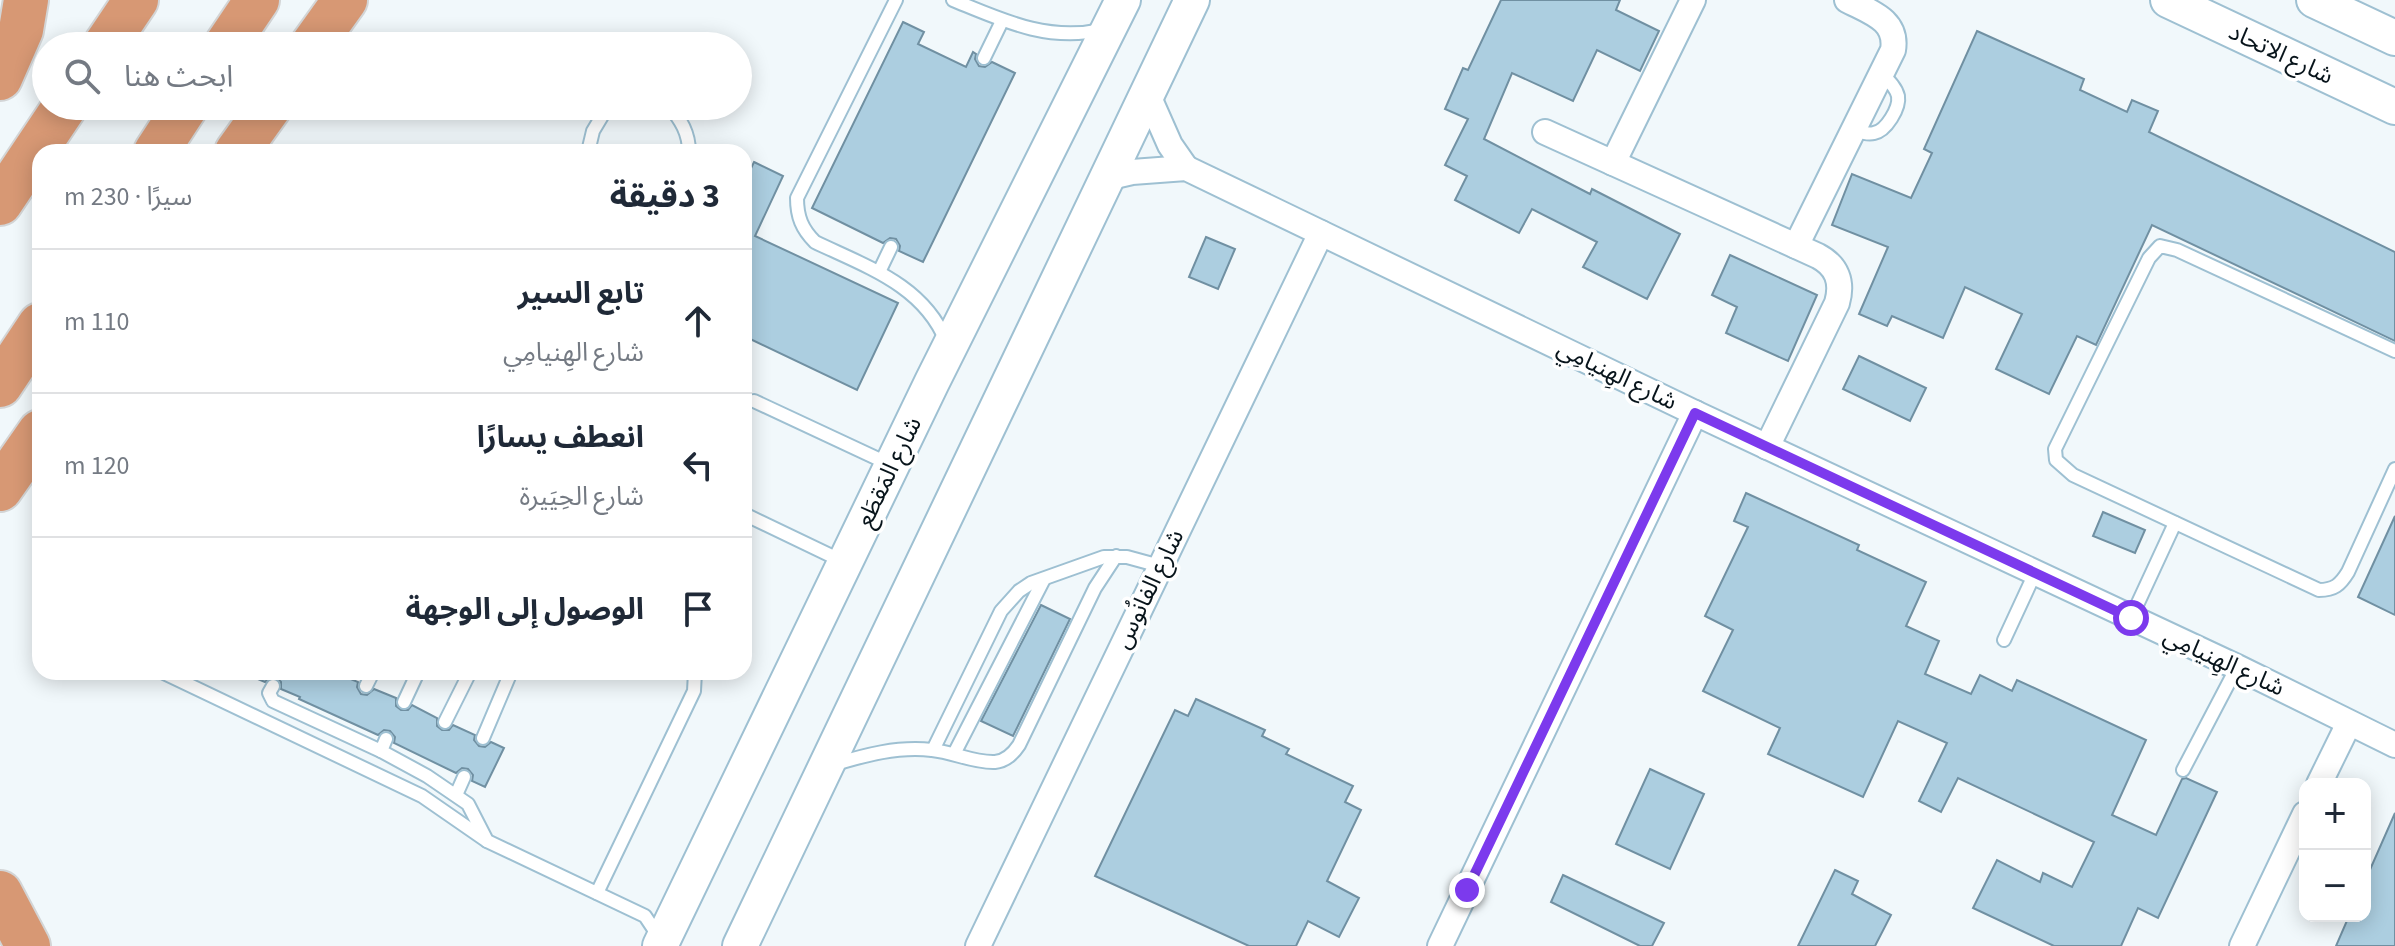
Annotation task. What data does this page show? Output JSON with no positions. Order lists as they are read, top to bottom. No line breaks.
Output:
{"streets":{"street":["شارع الاتحاد","شارع الهِنيامِي","شارع المَقطَع","شارع الفانُوس"]},"crossings":[["شارع الهِنيامِي","شارع الفانُوس"]],"page":{"search":"ابحث هنا","heading":["3 دقيقة","سيرًا · 230 m"],"list":[["تابع السير","شارع الهِنيامِي","110 m"],["انعطف يسارًا","شارع الحِيَيرة","120 m"],"الوصول إلى الوجهة"],"map_buttons":["+","−"]}}
